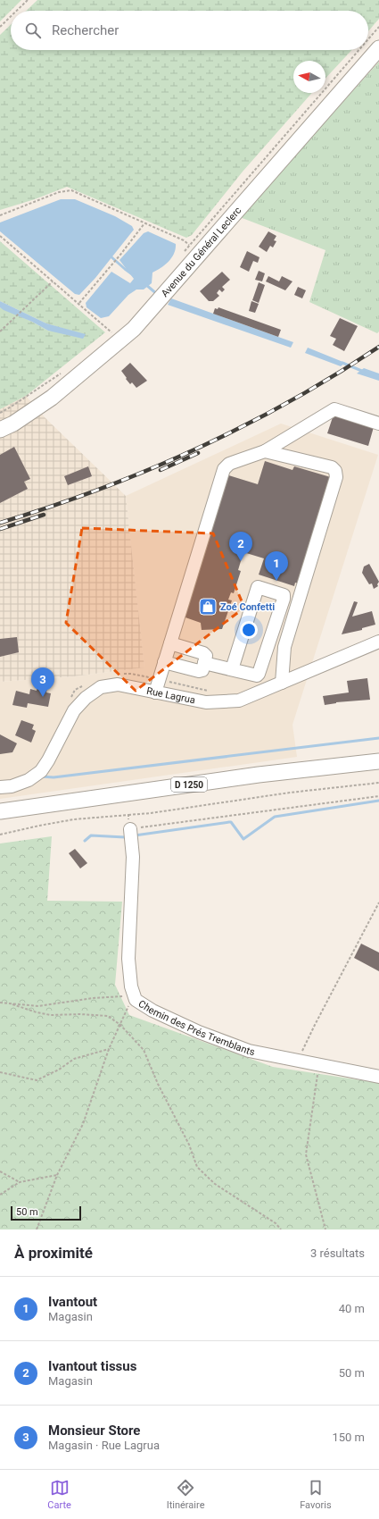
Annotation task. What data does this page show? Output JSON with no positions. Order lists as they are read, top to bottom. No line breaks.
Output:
{"streets":{"main road":["Avenue du Général Leclerc","D 1250"],"street":["Rue Lagrua","Chemin des Prés Tremblants"]},"places":{"shop":["Zoé Confetti"]},"scale_bar":"50 m","north":"left","page":{"search":"Rechercher","pins":["2","1","3"],"scale":"50 m","heading":["À proximité","3 résultats"],"list":[{"mark":"1","name":"Ivantout","note":"Magasin","value":"40 m"},{"mark":"2","name":"Ivantout tissus","note":"Magasin","value":"50 m"},{"mark":"3","name":"Monsieur Store","note":"Magasin · Rue Lagrua","value":"150 m"}],"nav":["Carte","Itinéraire","Favoris"]}}
